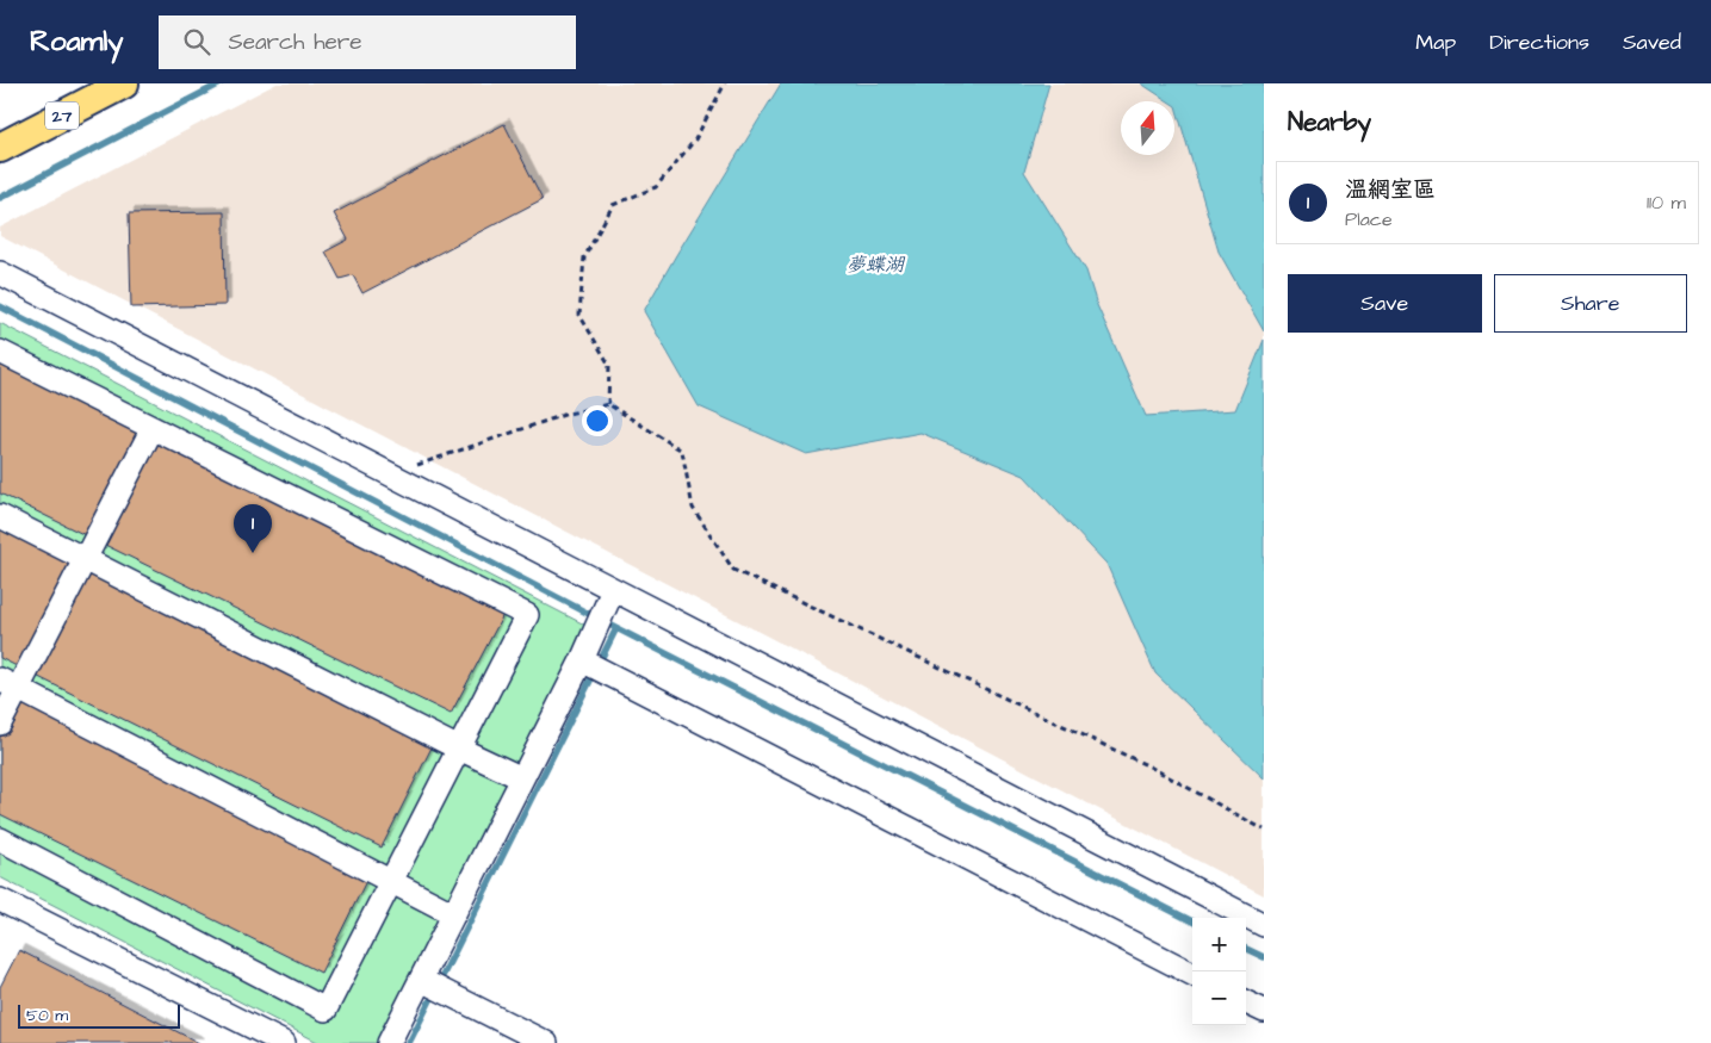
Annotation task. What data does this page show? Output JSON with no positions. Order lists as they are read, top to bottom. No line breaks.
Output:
{"streets":{"main road":["27"]},"water":["夢蝶湖"],"scale_bar":"50 m","north":"top","page":{"header":"Roamly","search":"Search here","nav":["Map","Directions","Saved"],"heading":"Nearby","list":[{"mark":"1","name":"溫網室區","note":"Place","value":"110 m"}],"buttons":["Save","Share"],"pins":"1","map_buttons":["+","−"],"scale":"50 m"}}
